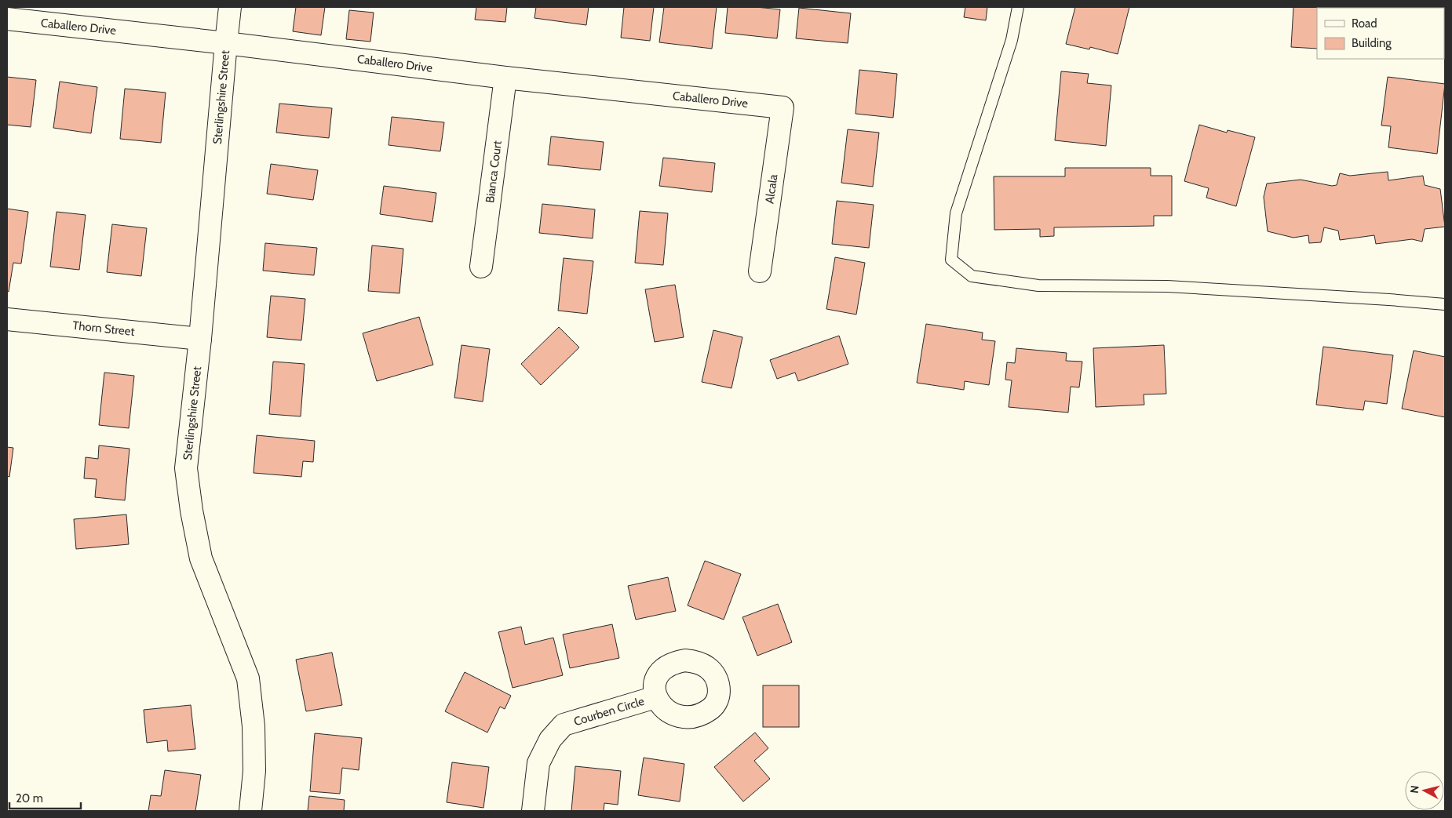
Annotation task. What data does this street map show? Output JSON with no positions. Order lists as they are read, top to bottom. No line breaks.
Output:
{"streets":{"street":["Caballero Drive","Sterlingshire Street","Bianca Court","Alcala","Thorn Street","Courben Circle"]},"crossings":[["Caballero Drive","Sterlingshire Street"],["Caballero Drive","Bianca Court"],["Caballero Drive","Alcala"],["Sterlingshire Street","Thorn Street"]],"legend":["Road","Building"],"scale_bar":"20 m","north":"left"}
